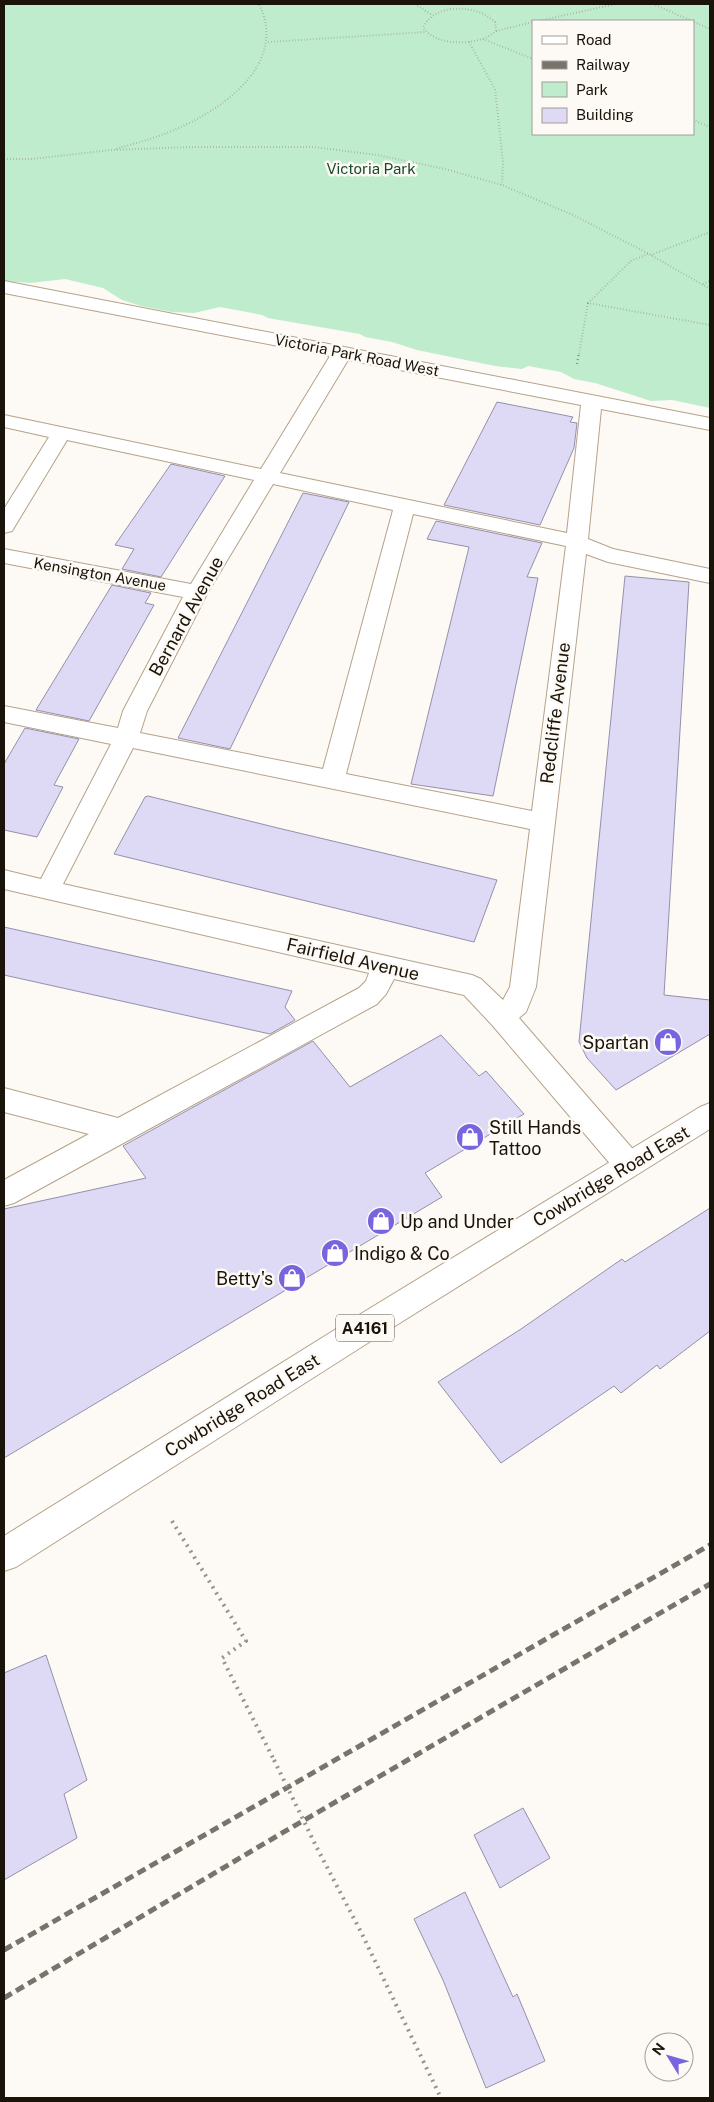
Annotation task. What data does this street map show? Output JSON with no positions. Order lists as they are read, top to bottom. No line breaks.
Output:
{"streets":{"street":["Victoria Park Road West","Kensington Avenue","Bernard Avenue","Redcliffe Avenue","Fairfield Avenue","Cowbridge Road East","A4161"]},"crossings":[["Victoria Park Road West","Bernard Avenue"],["Victoria Park Road West","Redcliffe Avenue"],["Kensington Avenue","Bernard Avenue"],["Bernard Avenue","Fairfield Avenue"],["Redcliffe Avenue","Fairfield Avenue"],["Fairfield Avenue","Cowbridge Road East"]],"parks":["Victoria Park"],"places":{"shop":["Spartan","Still Hands Tattoo","Up and Under","Indigo & Co","Betty's"]},"legend":["Road","Railway","Park","Building"],"north":"top left"}
